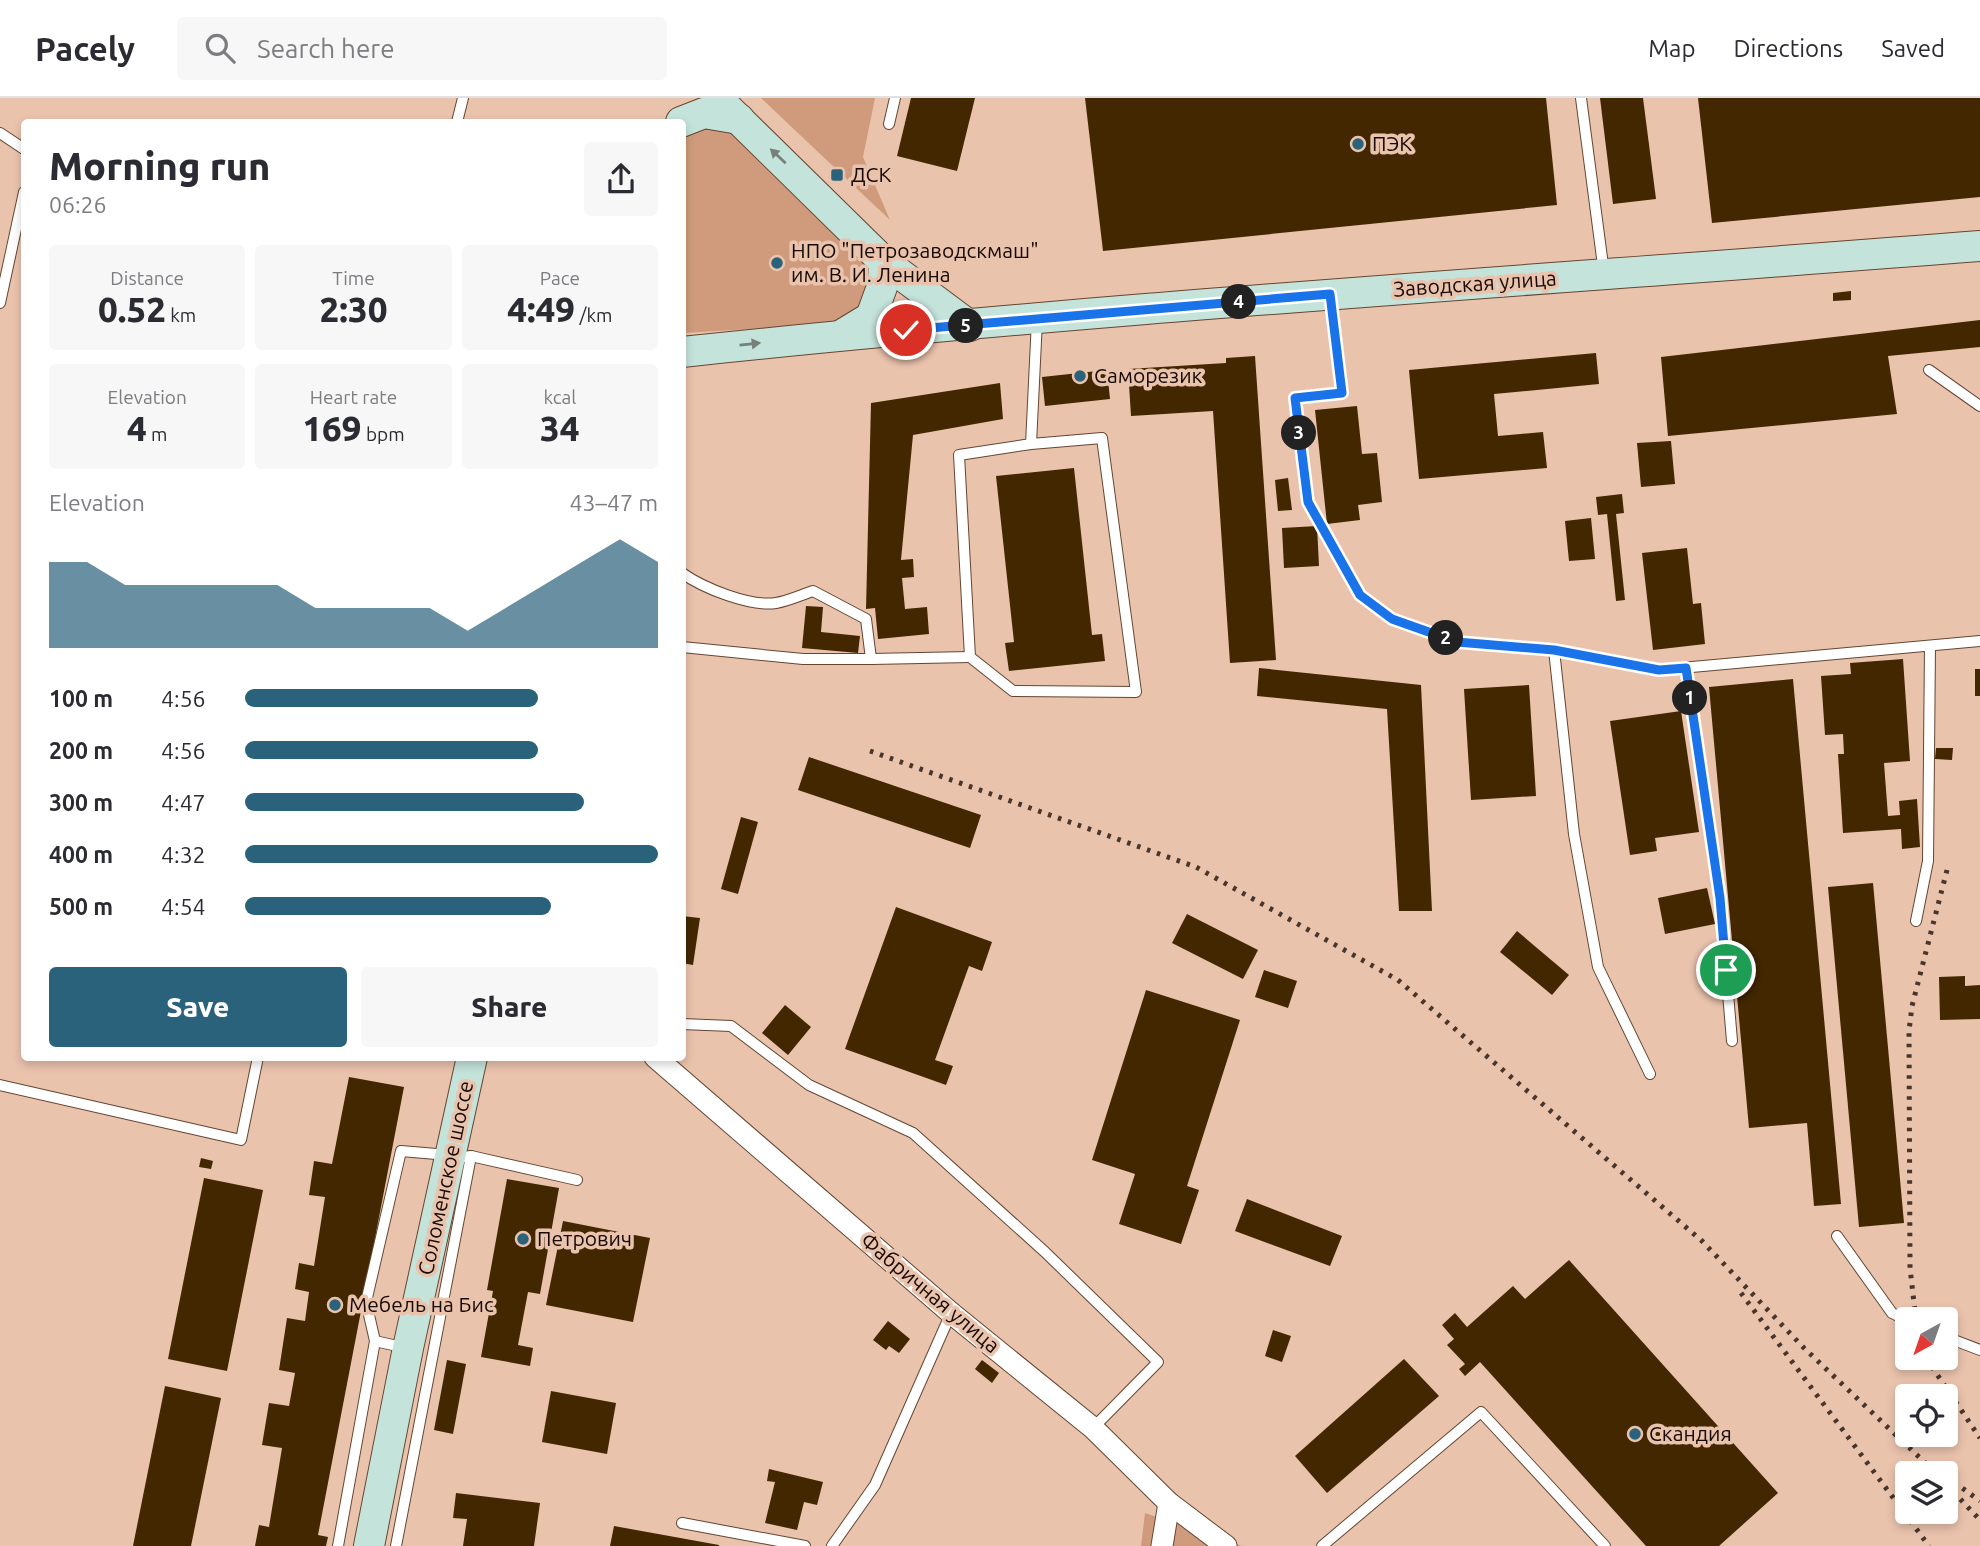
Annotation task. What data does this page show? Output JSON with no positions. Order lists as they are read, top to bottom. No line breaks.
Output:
{"streets":{"main road":["Заводская улица","Соломенское шоссе"],"street":["Фабричная улица"]},"places":{"other":["ПЭК","НПО \"Петрозаводскмаш\" им. В. И. Ленина","Саморезик","Петрович","Мебель на Бис","Скандия"],"transit":["ДСК"]},"north":"bottom left","page":{"header":"Pacely","search":"Search here","nav":["Map","Directions","Saved"],"heading":["Morning run","06:26"],"stats":[["Distance","0.52 km"],["Time","2:30"],["Pace","4:49 /km"],["Elevation","4 m"],["Heart rate","169 bpm"],["kcal","34"]],"pins":["4","5","3","2","1"],"chart":["Elevation","43–47 m"],"list":[{"name":"100 m","note":"4:56"},{"name":"200 m","note":"4:56"},{"name":"300 m","note":"4:47"},{"name":"400 m","note":"4:32"},{"name":"500 m","note":"4:54"}],"buttons":["Save","Share"]}}
